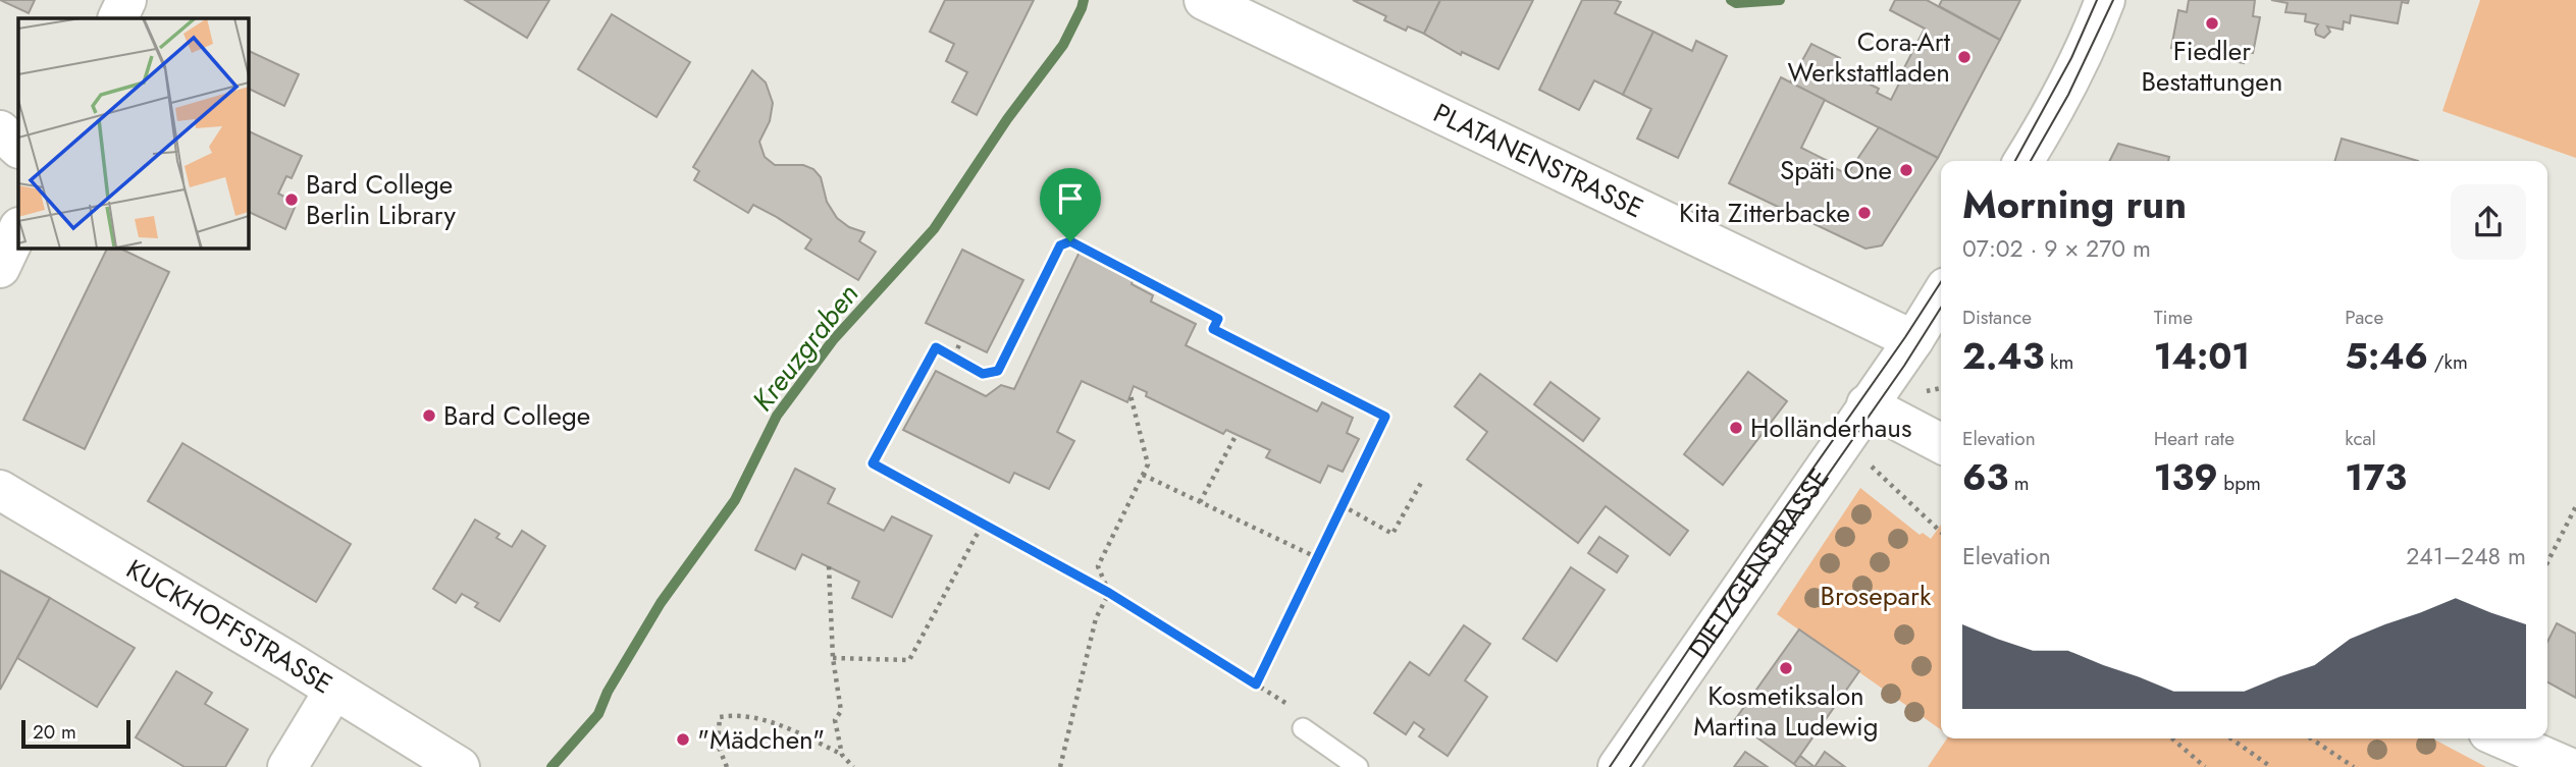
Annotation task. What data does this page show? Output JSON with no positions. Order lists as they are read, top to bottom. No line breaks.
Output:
{"streets":{"street":["PLATANENSTRASSE","DIETZGENSTRASSE","KUCKHOFFSTRASSE"]},"crossings":[["PLATANENSTRASSE","DIETZGENSTRASSE"]],"water":["Kreuzgraben"],"parks":["Brosepark"],"places":["Fiedler Bestattungen","Cora-Art Werkstattladen","Späti One","Bard College Berlin Library","Kita Zitterbacke","Bard College","Holländerhaus","Kosmetiksalon Martina Ludewig","\"Mädchen\""],"scale_bar":"20 m","page":{"heading":["Morning run","07:02 · 9 × 270 m"],"stats":[["Distance","2.43 km"],["Time","14:01"],["Pace","5:46 /km"],["Elevation","63 m"],["Heart rate","139 bpm"],["kcal","173"]],"chart":["Elevation","241–248 m"],"scale":"20 m"}}
